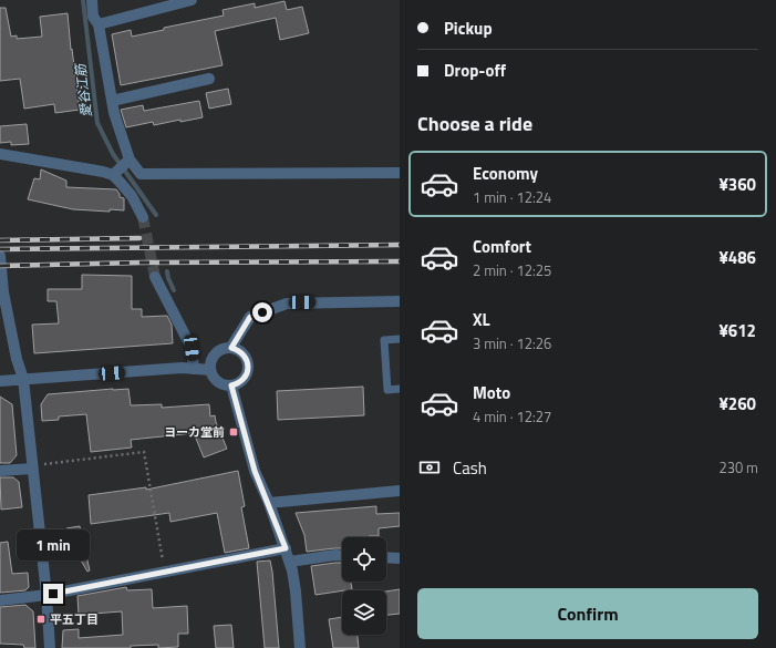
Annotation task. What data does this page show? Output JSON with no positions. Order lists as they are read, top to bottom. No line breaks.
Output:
{"water":["愛谷江筋"],"places":{"transit":["ヨーカ堂前","平五丁目"]},"page":{"banner":["Pickup","Drop-off"],"heading":"Choose a ride","list":[{"name":"Economy","note":"1 min · 12:24","value":"¥360"},{"name":"Comfort","note":"2 min · 12:25","value":"¥486"},{"name":"XL","note":"3 min · 12:26","value":"¥612"},{"name":"Moto","note":"4 min · 12:27","value":"¥260"}],"pay":["Cash","230 m"],"bubble":"1 min","buttons":"Confirm"}}
